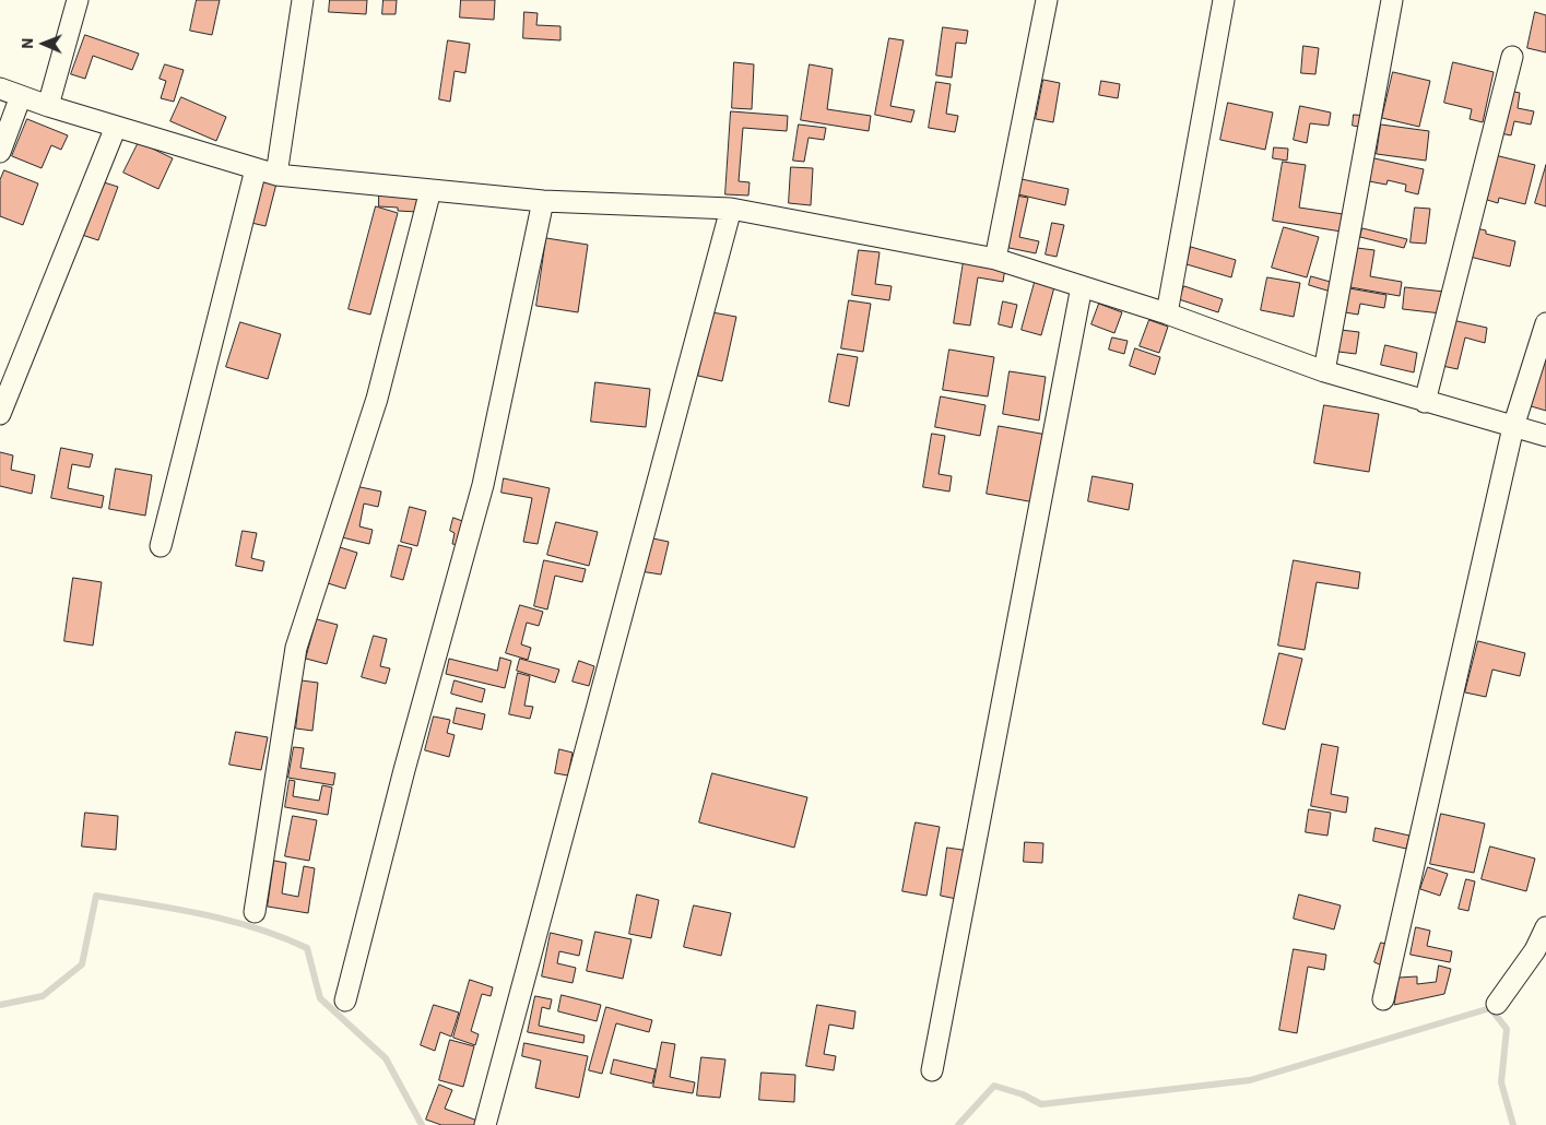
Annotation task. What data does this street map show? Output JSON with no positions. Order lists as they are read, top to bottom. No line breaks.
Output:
{"north":"left"}
